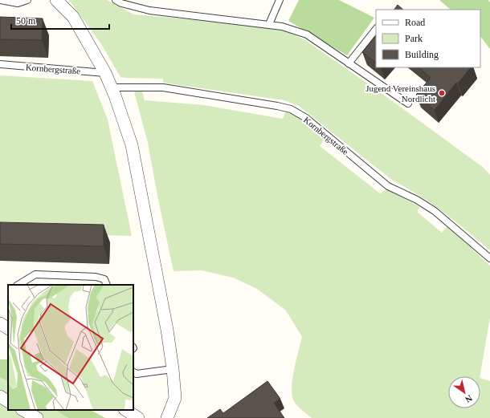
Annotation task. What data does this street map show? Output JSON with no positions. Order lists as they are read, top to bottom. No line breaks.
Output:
{"streets":{"lane":["Kornbergstraße"]},"places":["Jugend Vereinshaus Nordlicht"],"legend":["Road","Park","Building"],"scale_bar":"50 m","north":"bottom right"}
